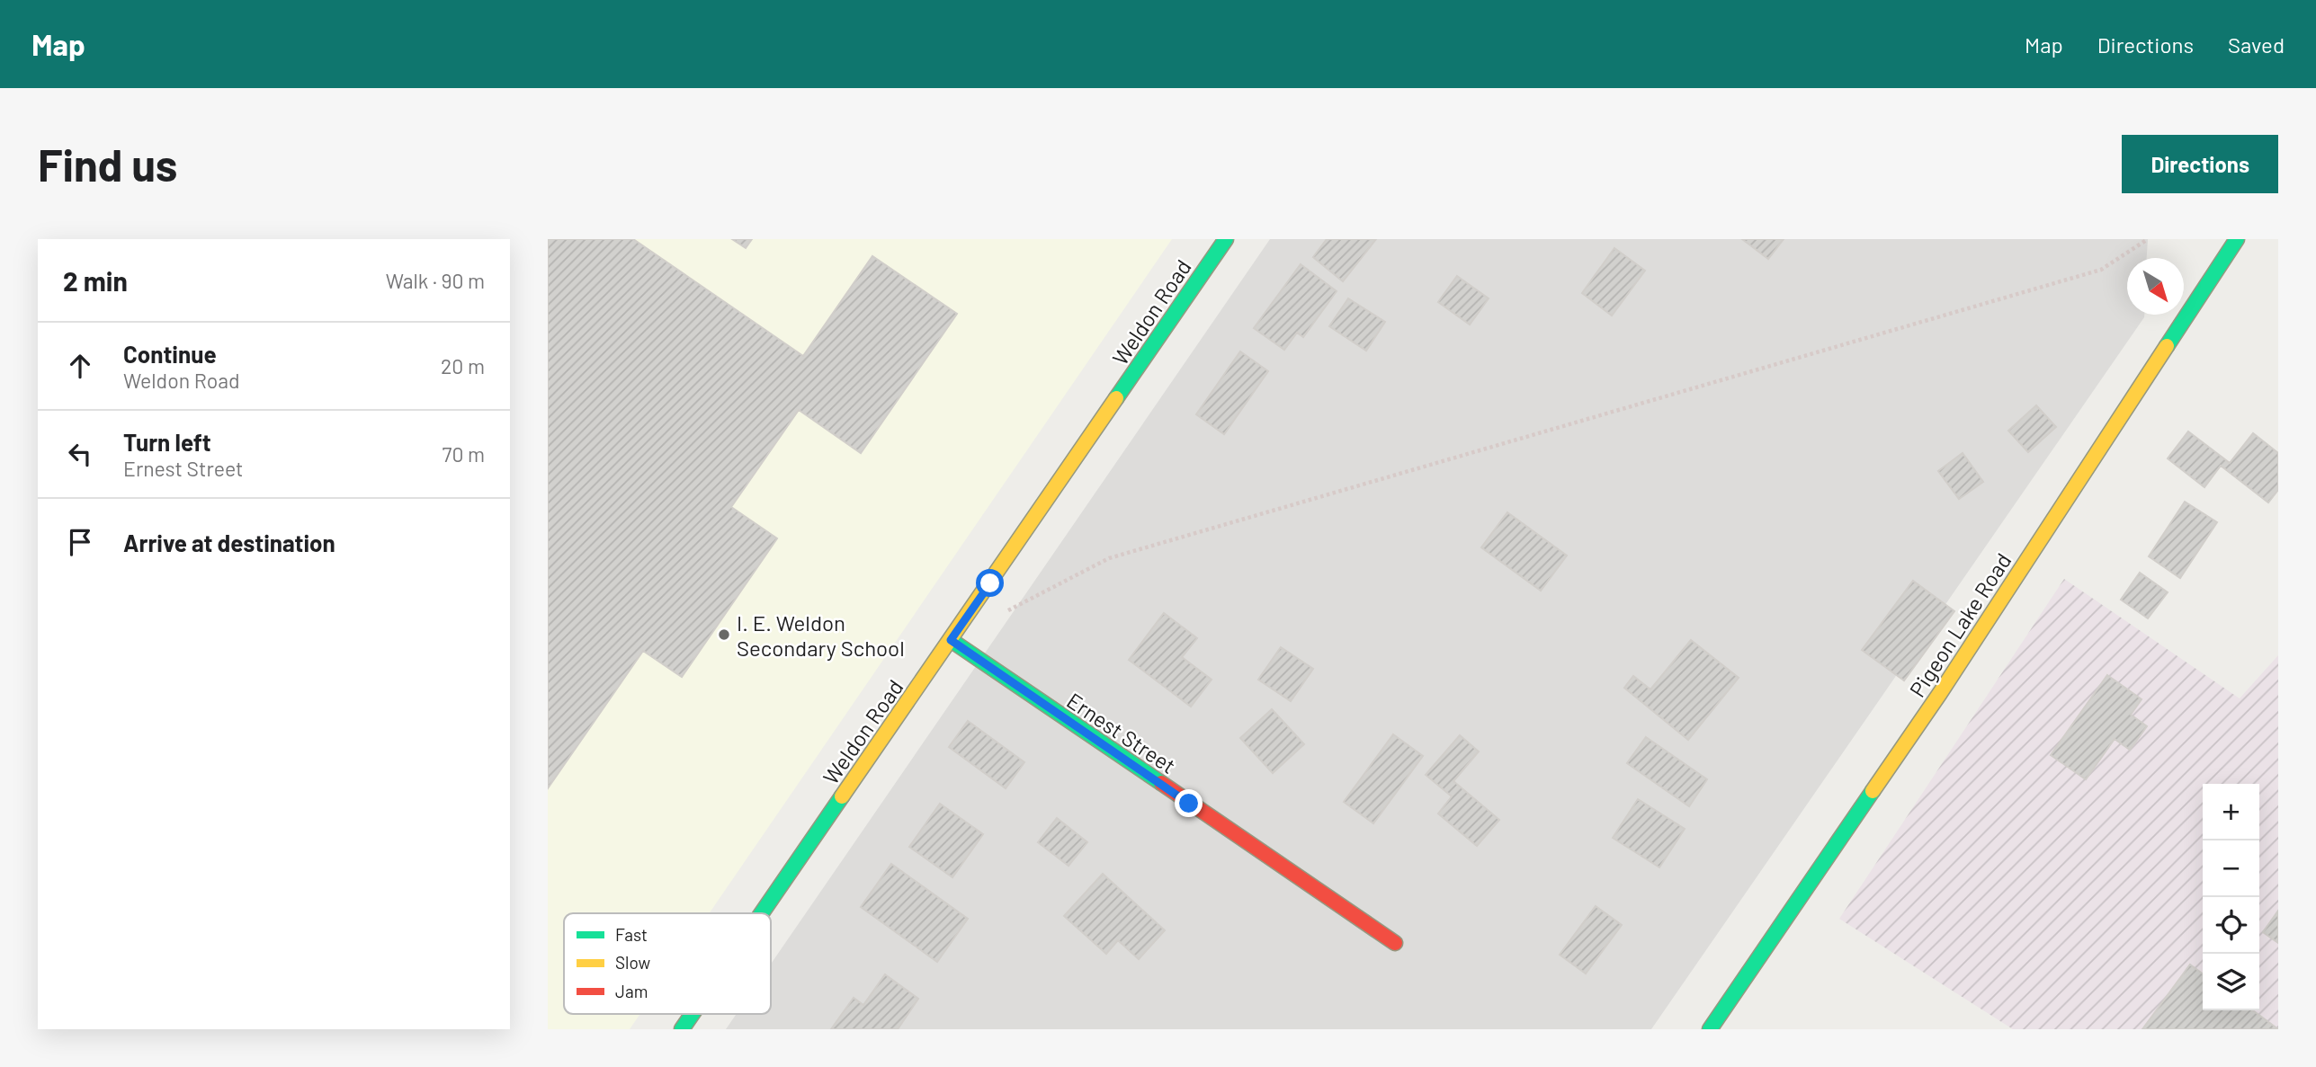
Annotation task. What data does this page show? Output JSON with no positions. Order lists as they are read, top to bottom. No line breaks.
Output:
{"streets":{"street":["Weldon Road","Pigeon Lake Road","Ernest Street"]},"crossings":[["Weldon Road","Ernest Street"]],"places":["I. E. Weldon Secondary School"],"legend":["Fast","Slow","Jam"],"north":"bottom right","page":{"header":"Map","nav":["Map","Directions","Saved"],"buttons":"Directions","title":"Find us","heading":["2 min","Walk · 90 m"],"list":[["Continue","Weldon Road","20 m"],["Turn left","Ernest Street","70 m"],"Arrive at destination"],"map_buttons":["+","−"]}}
